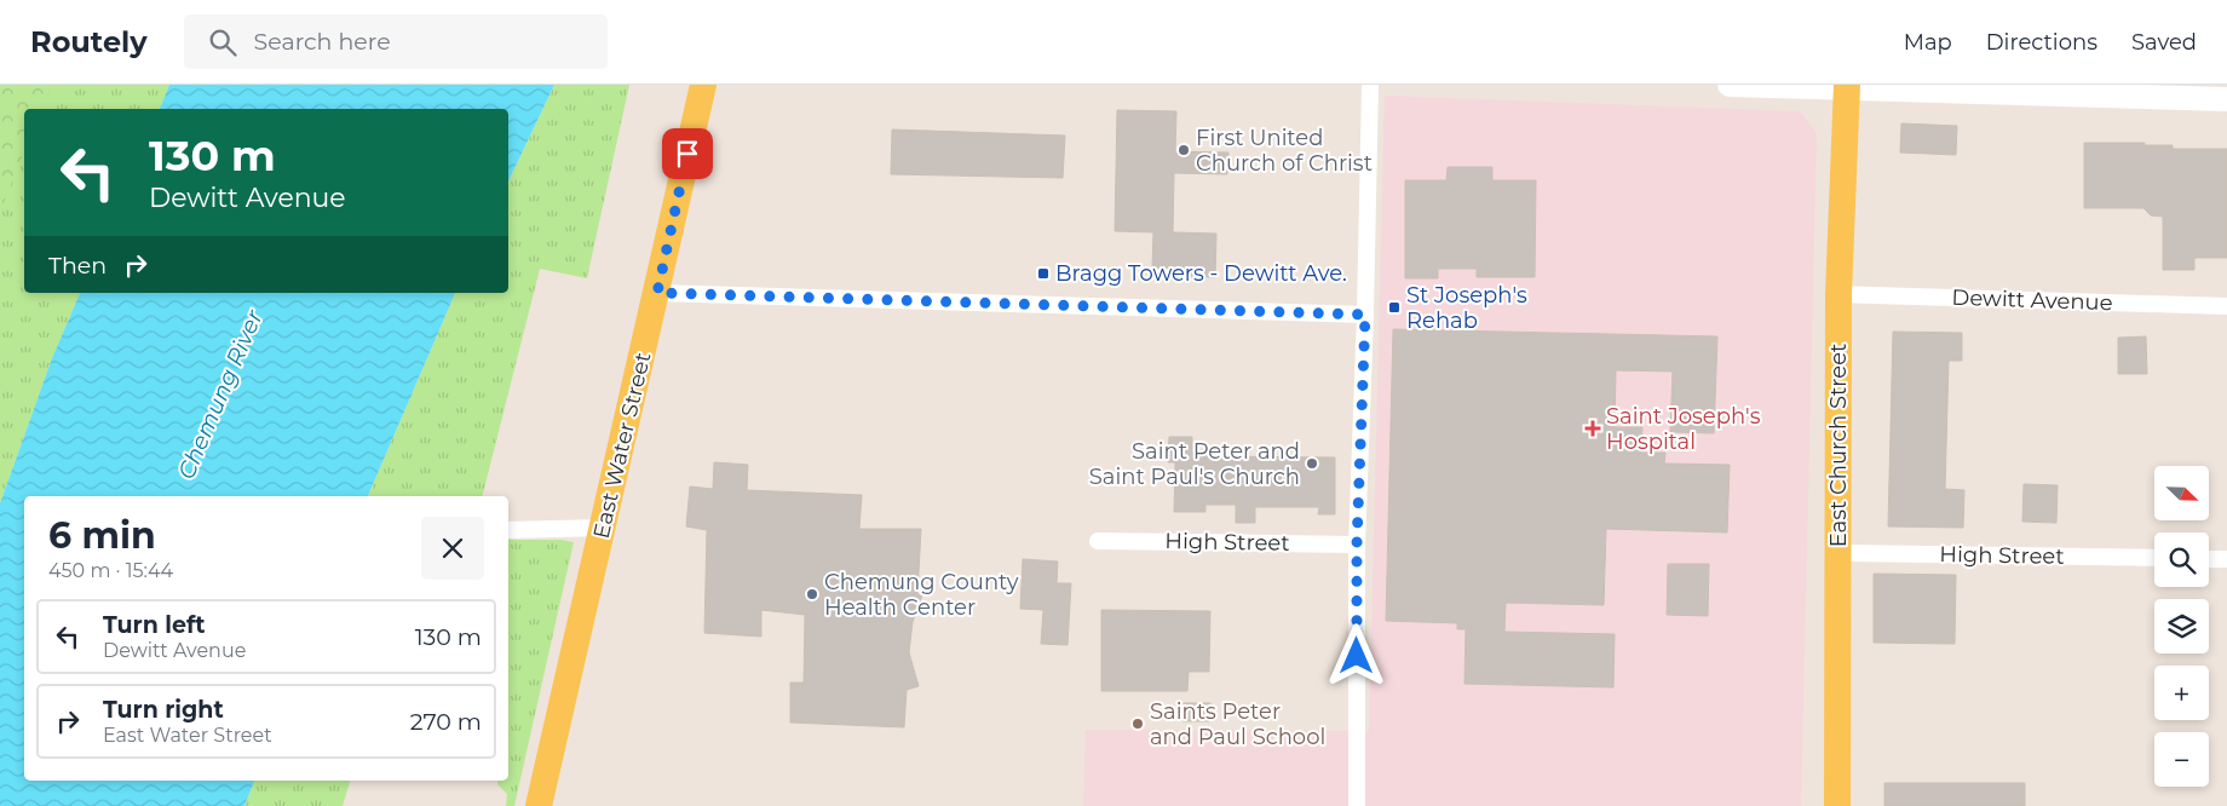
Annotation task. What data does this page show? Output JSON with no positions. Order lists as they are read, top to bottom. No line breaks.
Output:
{"streets":{"main road":["East Water Street","East Church Street"],"street":["Dewitt Avenue","High Street"]},"crossings":[["Dewitt Avenue","East Church Street"],["East Church Street","High Street"]],"water":["Chemung River"],"places":{"other":["First United Church of Christ","Saint Peter and Saint Paul's Church","Chemung County Health Center","Saints Peter and Paul School"],"transit":["Bragg Towers - Dewitt Ave.","St Joseph's Rehab"],"health":["Saint Joseph's Hospital"]},"north":"bottom right","page":{"header":"Routely","search":"Search here","nav":["Map","Directions","Saved"],"turn":["130 m","Dewitt Avenue"],"then":"Then","map_buttons":["+","−"],"heading":["6 min","450 m · 15:44"],"list":[{"name":"Turn left","note":"Dewitt Avenue","value":"130 m"},{"name":"Turn right","note":"East Water Street","value":"270 m"}]}}
